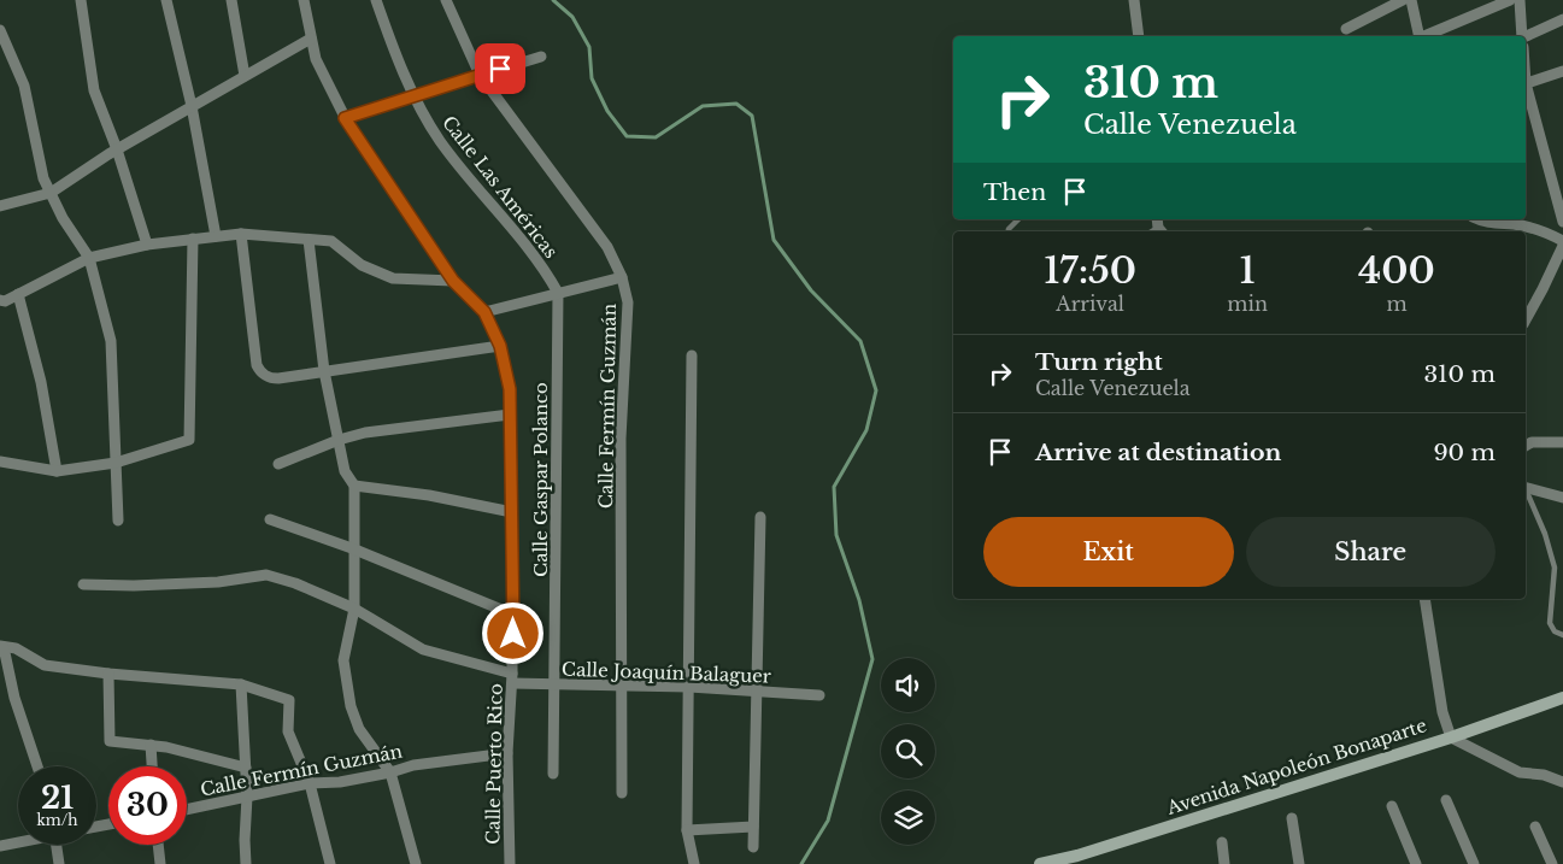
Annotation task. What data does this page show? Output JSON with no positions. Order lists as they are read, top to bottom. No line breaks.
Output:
{"streets":{"main road":["Avenida Napoleón Bonaparte"],"street":["Calle Las Américas","Calle Fermín Guzmán","Calle Gaspar Polanco","Calle Joaquín Balaguer","Calle Puerto Rico"]},"crossings":[["Calle Las Américas","Calle Gaspar Polanco"],["Calle Fermín Guzmán","Calle Joaquín Balaguer"],["Calle Fermín Guzmán","Calle Puerto Rico"],["Calle Gaspar Polanco","Calle Joaquín Balaguer"],["Calle Joaquín Balaguer","Calle Puerto Rico"]],"page":{"turn":["310 m","Calle Venezuela"],"then":"Then","eta":["17:50","Arrival","1","min","400","m"],"list":[{"name":"Turn right","note":"Calle Venezuela","value":"310 m"},{"name":"Arrive at destination","value":"90 m"}],"buttons":["Exit","Share"],"speed":"21 km/h","limit":"30"}}
